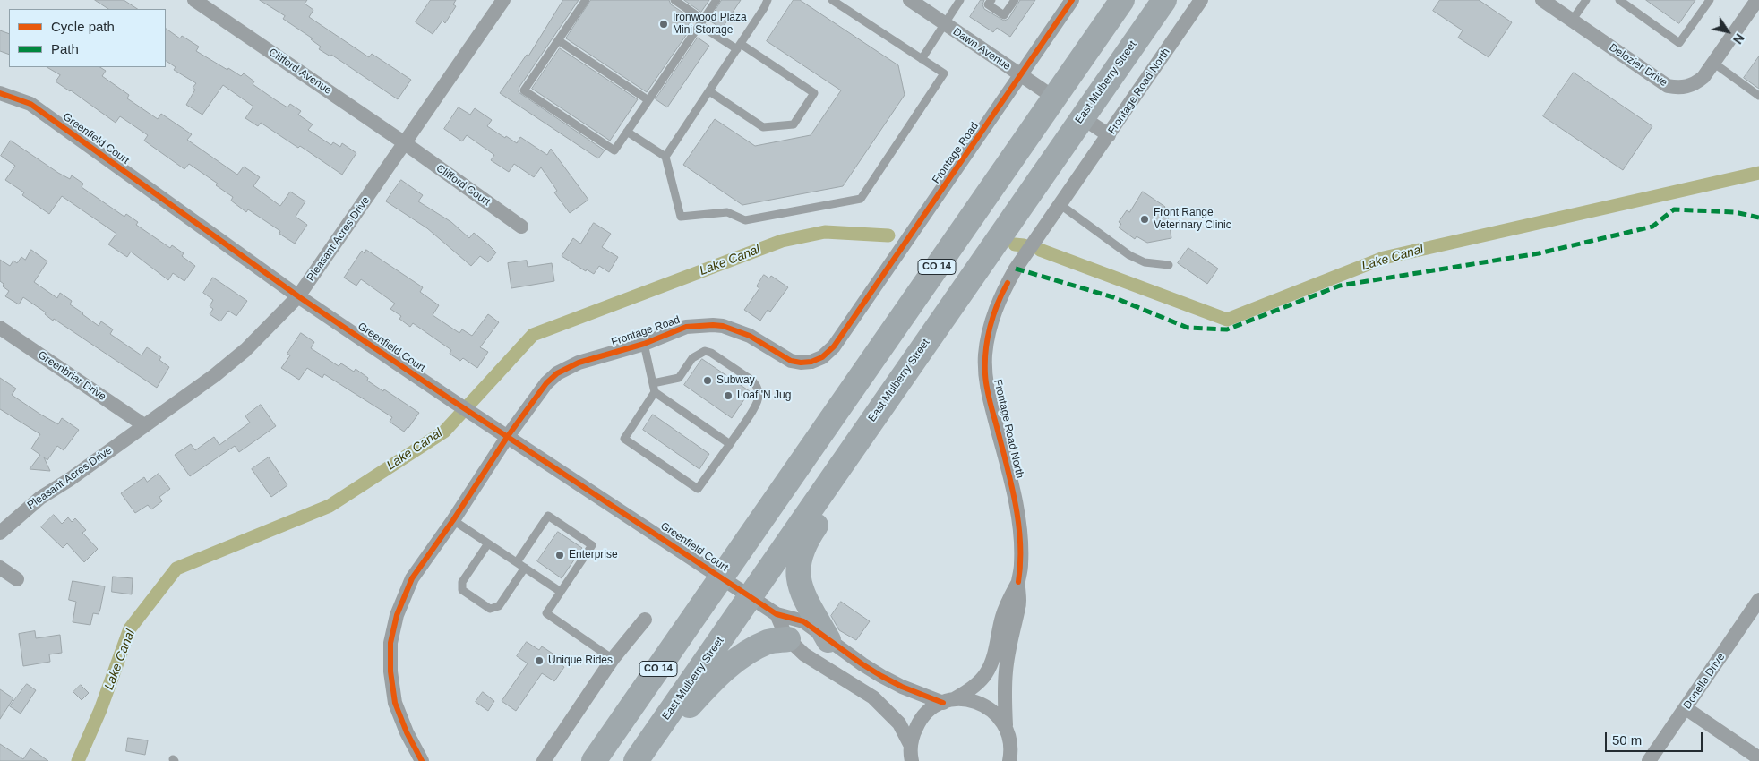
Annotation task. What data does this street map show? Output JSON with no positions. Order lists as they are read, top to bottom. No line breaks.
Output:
{"streets":{"highway":["East Mulberry Street","CO 14"],"street":["Dawn Avenue","Delozier Drive","Clifford Avenue","Frontage Road North","Greenfield Court","Frontage Road","Clifford Court","Pleasant Acres Drive","Greenbriar Drive","Donella Drive"]},"crossings":[["Dawn Avenue","Frontage Road"],["Dawn Avenue","CO 14"],["Clifford Avenue","Clifford Court"],["Clifford Avenue","Pleasant Acres Drive"],["East Mulberry Street","Greenfield Court"],["Greenfield Court","Frontage Road"],["Greenfield Court","Pleasant Acres Drive"],["Greenfield Court","CO 14"],["Clifford Court","Pleasant Acres Drive"],["Pleasant Acres Drive","Greenbriar Drive"]],"water":["Lake Canal"],"places":["Ironwood Plaza Mini Storage","Front Range Veterinary Clinic","Subway","Loaf 'N Jug","Enterprise","Unique Rides"],"legend":["Cycle path","Path"],"scale_bar":"50 m","north":"bottom right"}
